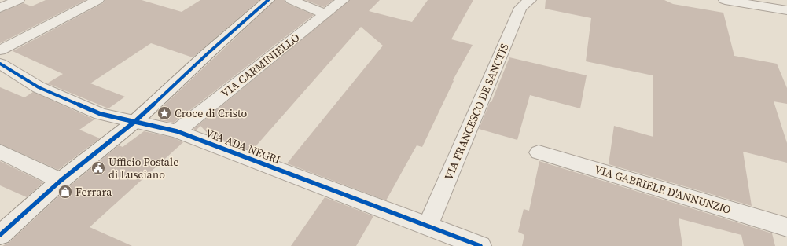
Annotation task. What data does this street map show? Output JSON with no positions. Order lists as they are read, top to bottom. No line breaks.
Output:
{"streets":{"street":["VIA CARMINIELLO","VIA FRANCESCO DE SANCTIS","VIA ADA NEGRI","VIA GABRIELE D'ANNUNZIO"]},"crossings":[["VIA CARMINIELLO","VIA ADA NEGRI"],["VIA FRANCESCO DE SANCTIS","VIA ADA NEGRI"]],"places":{"place":["Croce di Cristo"],"public building":["Ufficio Postale di Lusciano"],"shop":["Ferrara"]}}
